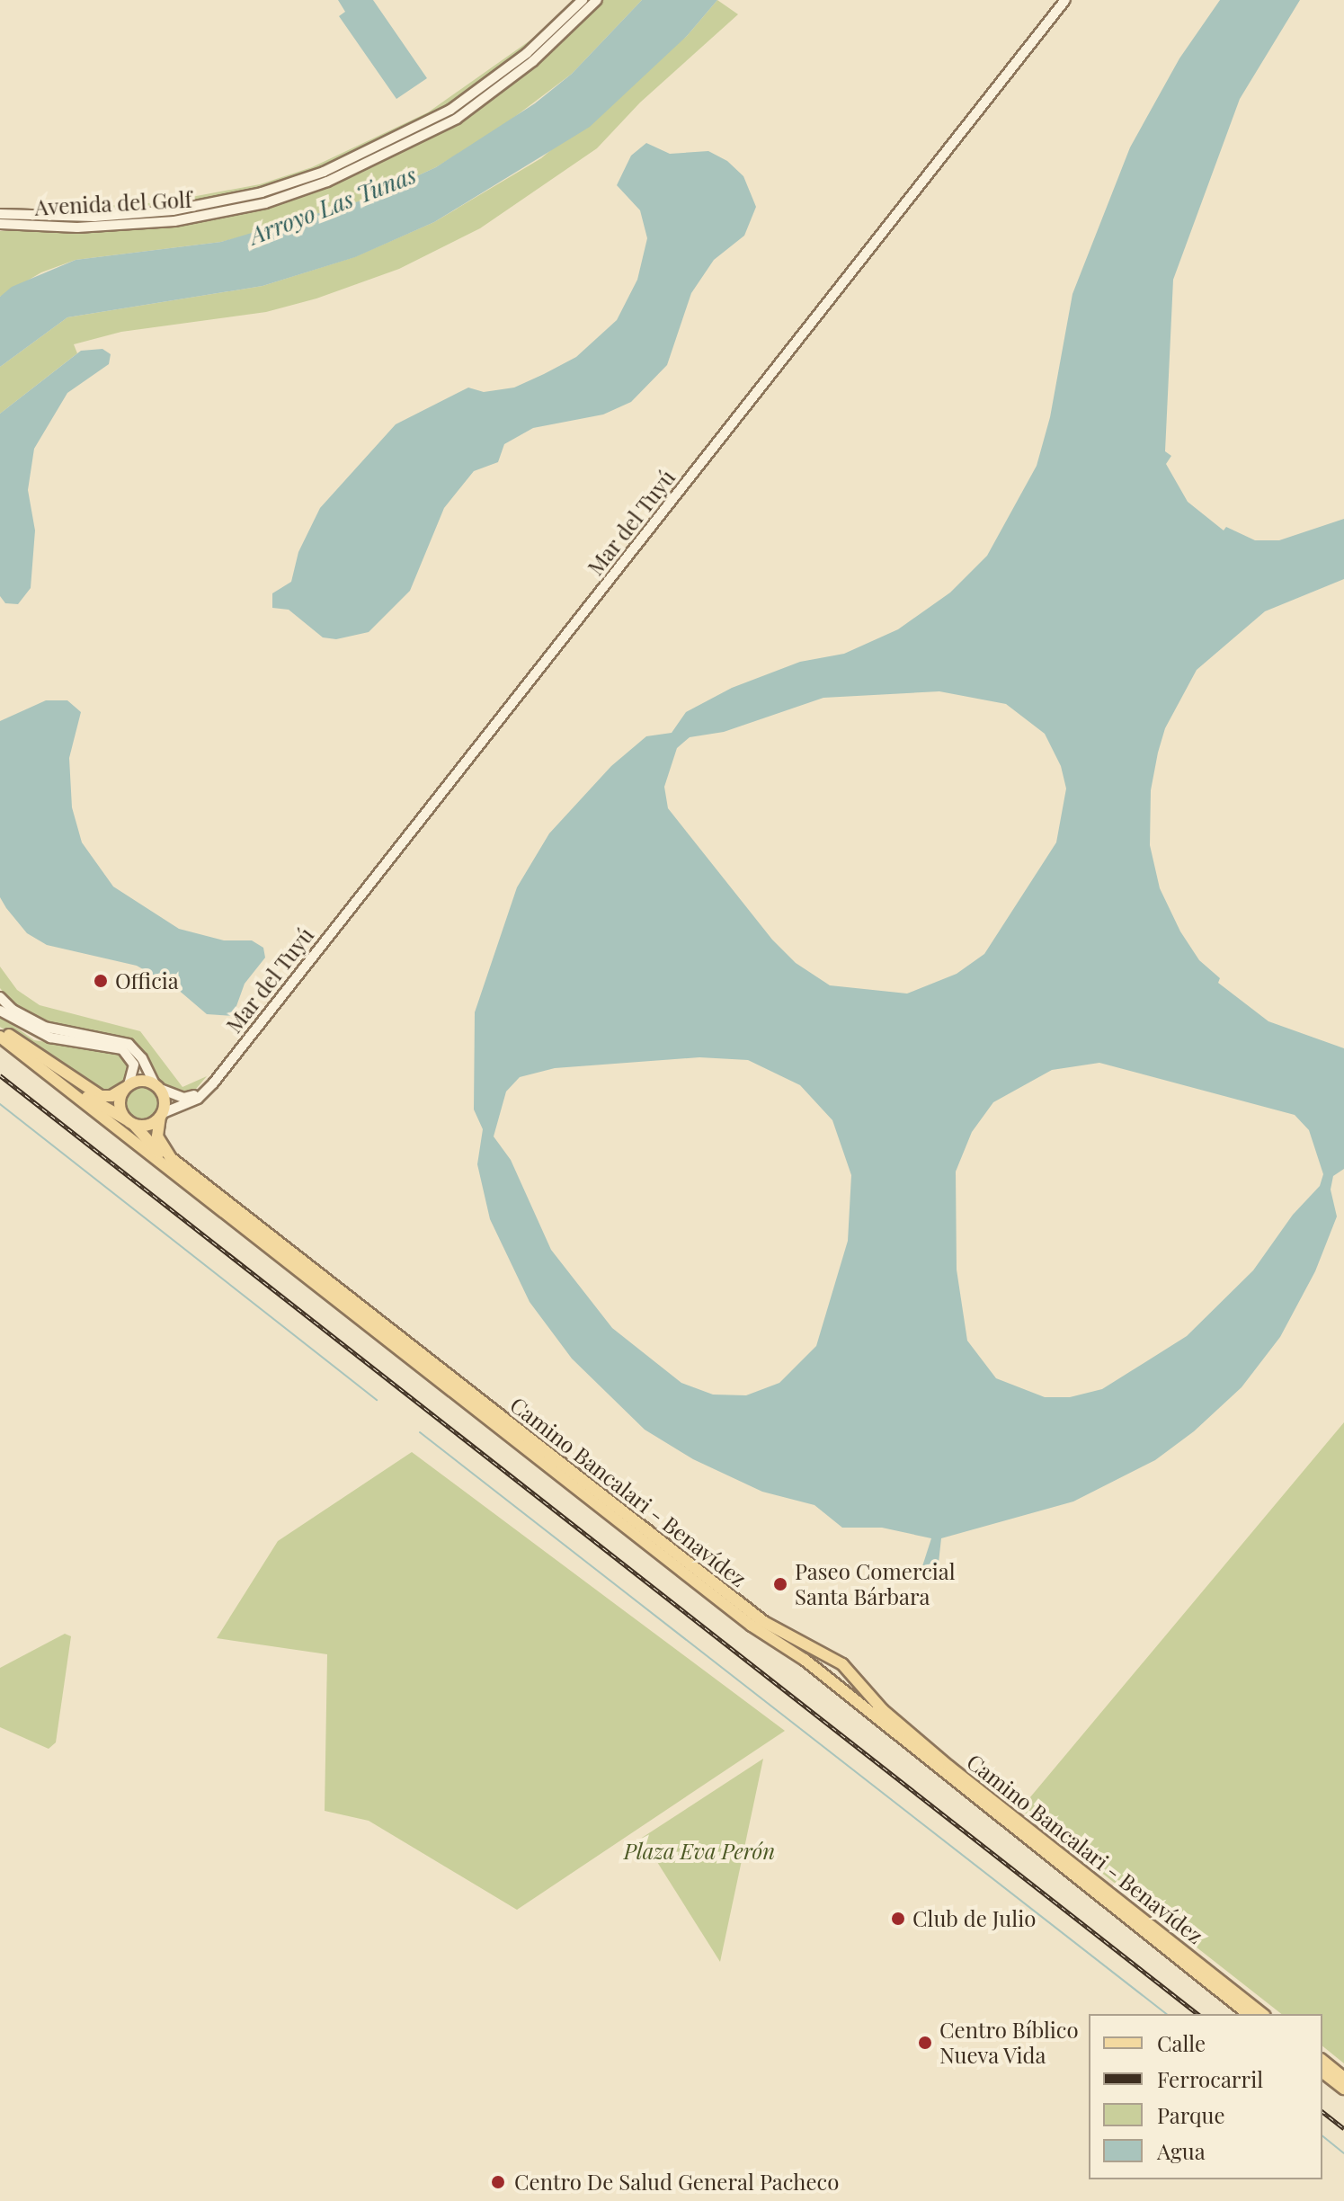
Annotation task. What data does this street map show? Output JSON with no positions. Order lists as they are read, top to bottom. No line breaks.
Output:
{"streets":{"main road":["Camino Bancalari - Benavídez"],"street":["Avenida del Golf","Mar del Tuyú"]},"water":["Arroyo Las Tunas"],"parks":["Plaza Eva Perón"],"places":["Officia","Paseo Comercial Santa Bárbara","Club de Julio","Centro Bíblico Nueva Vida","Centro De Salud General Pacheco"],"legend":["Calle","Ferrocarril","Parque","Agua"]}
